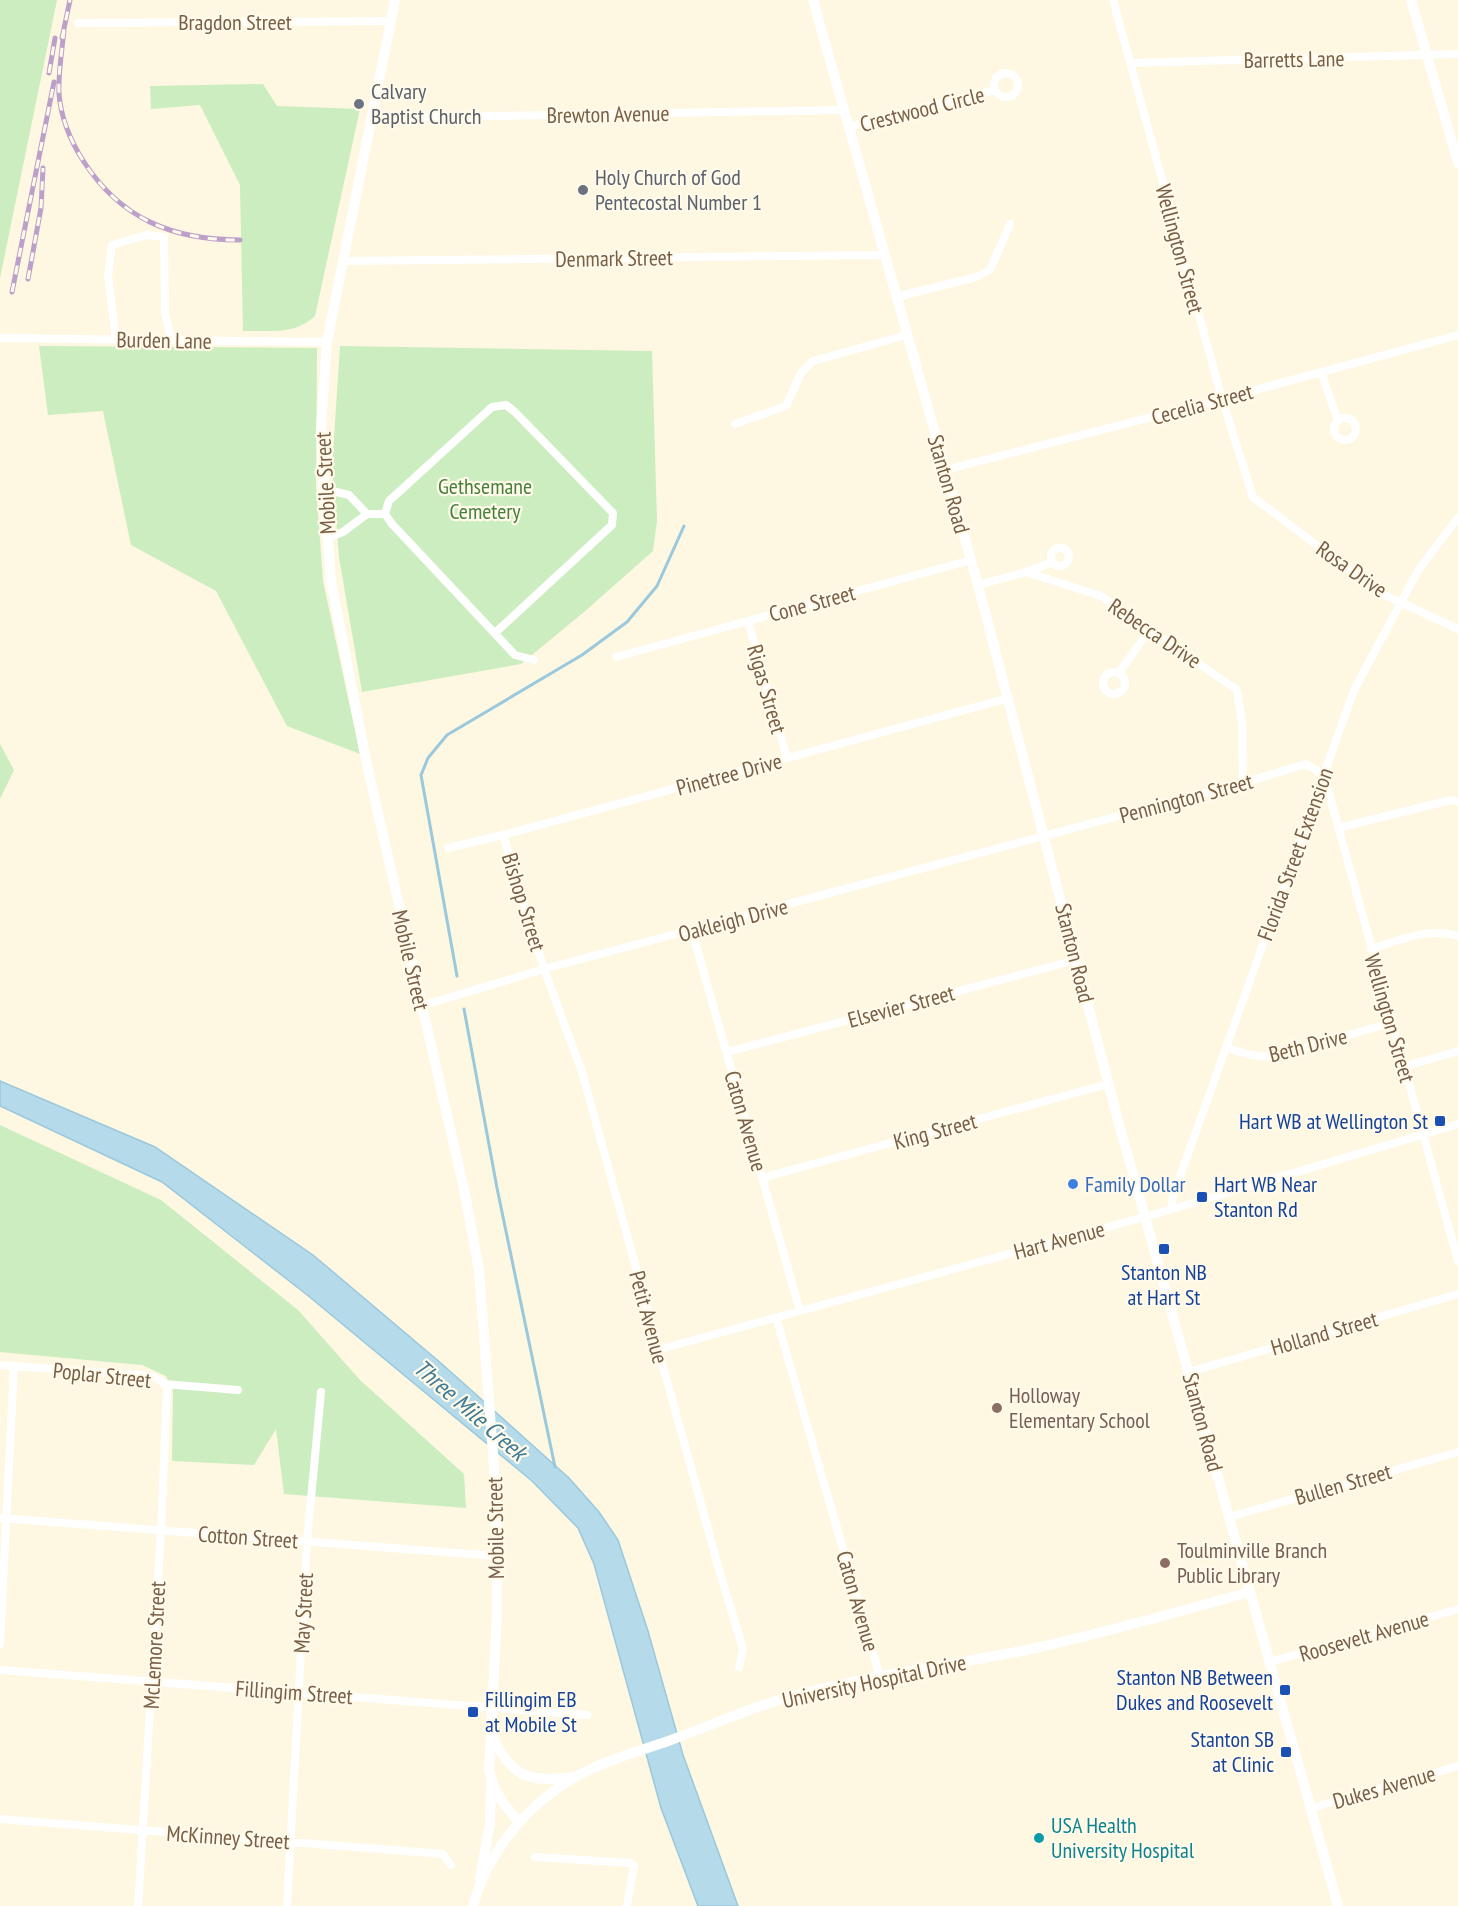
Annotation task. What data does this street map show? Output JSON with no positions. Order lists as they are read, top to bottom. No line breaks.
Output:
{"streets":{"street":["Bragdon Street","Barretts Lane","Crestwood Circle","Brewton Avenue","Wellington Street","Denmark Street","Burden Lane","Cecelia Street","Mobile Street","Stanton Road","Rosa Drive","Cone Street","Rebecca Drive","Rigas Street","Pinetree Drive","Pennington Street","Florida Street Extension","Bishop Street","Oakleigh Drive","Elsevier Street","Beth Drive","Caton Avenue","King Street","Hart Avenue","Petit Avenue","Holland Street","Poplar Street","Bullen Street","Cotton Street","May Street","Roosevelt Avenue","McLemore Street","University Hospital Drive","Fillingim Street","Dukes Avenue","McKinney Street"]},"crossings":[["Bragdon Street","Mobile Street"],["Barretts Lane","Wellington Street"],["Crestwood Circle","Stanton Road"],["Brewton Avenue","Mobile Street"],["Brewton Avenue","Stanton Road"],["Wellington Street","Cecelia Street"],["Wellington Street","Rosa Drive"],["Wellington Street","Pennington Street"],["Wellington Street","Florida Street Extension"],["Wellington Street","Beth Drive"],["Wellington Street","Hart Avenue"],["Denmark Street","Mobile Street"],["Denmark Street","Stanton Road"],["Burden Lane","Mobile Street"],["Cecelia Street","Stanton Road"],["Mobile Street","Oakleigh Drive"],["Mobile Street","Cotton Street"],["Mobile Street","University Hospital Drive"],["Mobile Street","Fillingim Street"],["Stanton Road","Cone Street"],["Stanton Road","Pinetree Drive"],["Stanton Road","Pennington Street"],["Stanton Road","Oakleigh Drive"],["Stanton Road","Elsevier Street"],["Stanton Road","King Street"],["Stanton Road","Hart Avenue"],["Stanton Road","Holland Street"],["Stanton Road","Bullen Street"],["Stanton Road","Roosevelt Avenue"],["Stanton Road","University Hospital Drive"],["Stanton Road","Dukes Avenue"],["Rosa Drive","Florida Street Extension"],["Cone Street","Rigas Street"],["Rebecca Drive","Pennington Street"],["Rigas Street","Pinetree Drive"],["Pinetree Drive","Bishop Street"],["Pennington Street","Florida Street Extension"],["Pennington Street","Oakleigh Drive"],["Florida Street Extension","Beth Drive"],["Florida Street Extension","Hart Avenue"],["Bishop Street","Oakleigh Drive"],["Bishop Street","Petit Avenue"],["Oakleigh Drive","Caton Avenue"],["Oakleigh Drive","Petit Avenue"],["Elsevier Street","Caton Avenue"],["Caton Avenue","King Street"],["Caton Avenue","Hart Avenue"],["Caton Avenue","University Hospital Drive"],["Hart Avenue","Petit Avenue"],["Poplar Street","McLemore Street"],["Cotton Street","May Street"],["Cotton Street","McLemore Street"],["May Street","Fillingim Street"],["May Street","McKinney Street"],["McLemore Street","Fillingim Street"],["McLemore Street","McKinney Street"]],"water":["Three Mile Creek"],"parks":["Gethsemane Cemetery"],"places":{"other":["Calvary Baptist Church","Holy Church of God Pentecostal Number 1","Family Dollar","Holloway Elementary School","Toulminville Branch Public Library","USA Health University Hospital"],"transit":["Hart WB at Wellington St","Hart WB Near Stanton Rd","Stanton NB at Hart St","Stanton NB Between Dukes and Roosevelt","Fillingim EB at Mobile St","Stanton SB at Clinic"]}}
